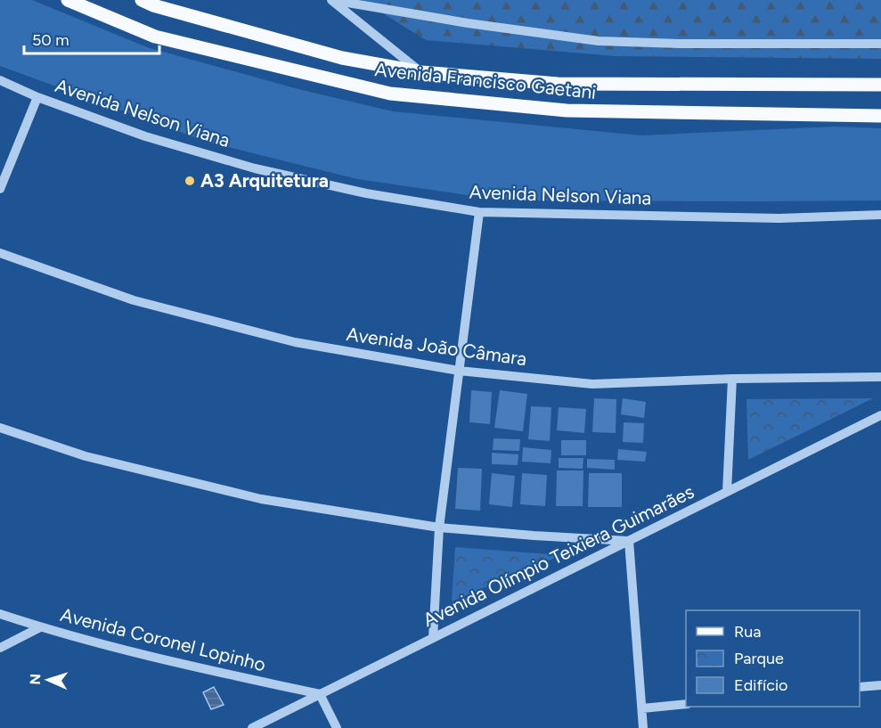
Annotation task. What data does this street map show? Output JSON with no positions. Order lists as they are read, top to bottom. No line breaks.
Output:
{"streets":{"main road":["Avenida Francisco Gaetani"],"street":["Avenida Nelson Viana","Avenida João Câmara","Avenida Olímpio Teixiera Guimarães","Avenida Coronel Lopinho"]},"crossings":[["Avenida Olímpio Teixiera Guimarães","Avenida Coronel Lopinho"]],"places":["A3 Arquitetura"],"legend":["Rua","Parque","Edifício"],"scale_bar":"50 m","north":"left"}
